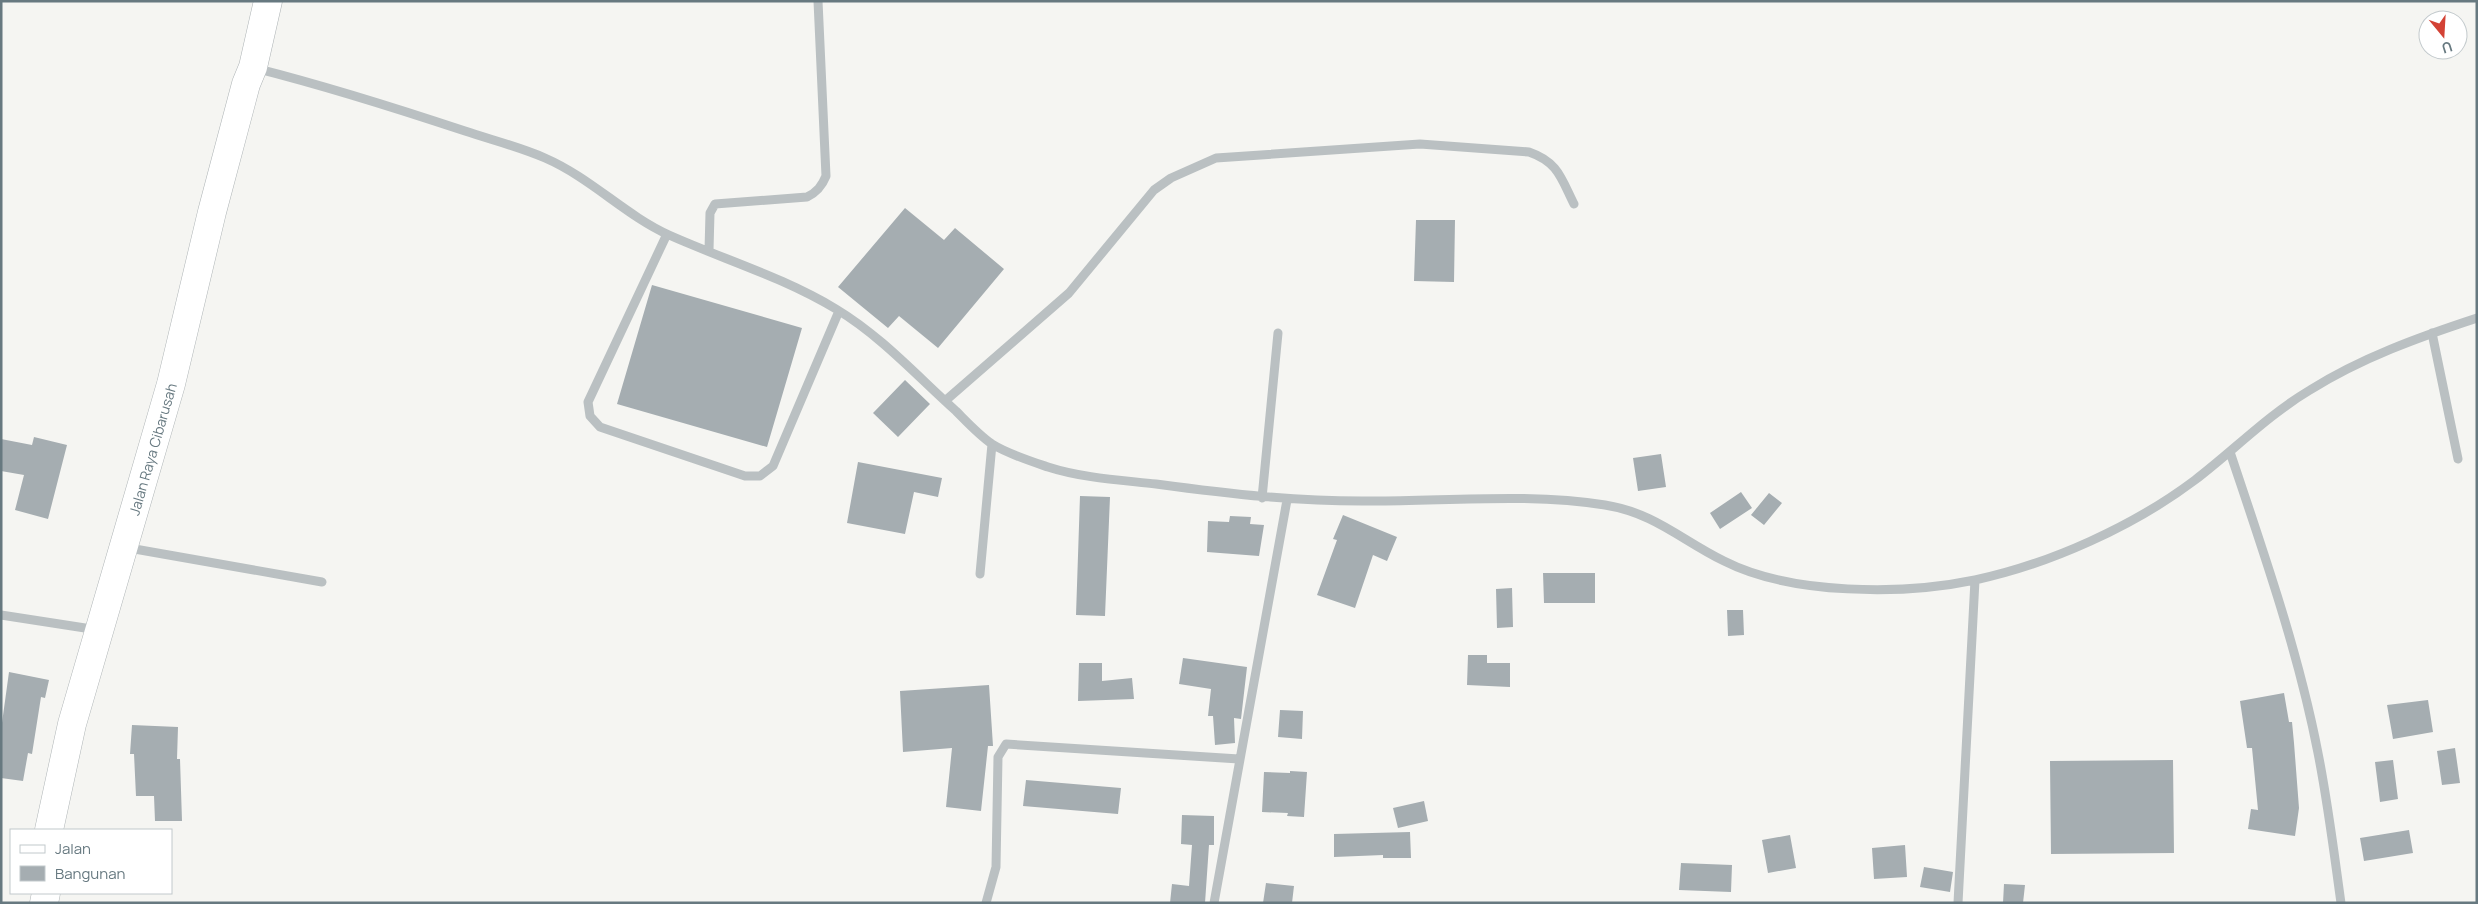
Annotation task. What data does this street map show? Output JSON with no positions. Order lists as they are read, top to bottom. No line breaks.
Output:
{"streets":{"main road":["Jalan Raya Cibarusah"]},"legend":["Jalan","Bangunan"],"north":"bottom"}
